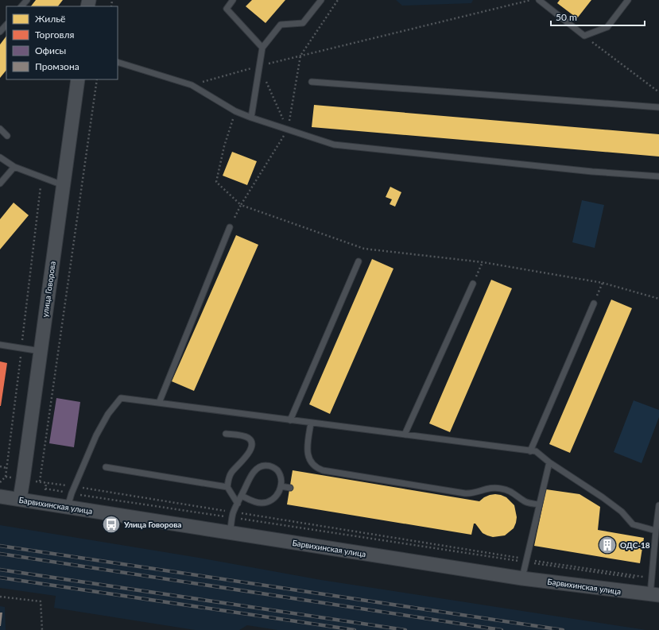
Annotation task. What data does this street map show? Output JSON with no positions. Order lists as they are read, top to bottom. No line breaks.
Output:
{"streets":{"street":["улица Говорова","Барвихинская улица"]},"crossings":[["улица Говорова","Барвихинская улица"]],"places":{"bus stop":["Улица Говорова"],"building":["ОДС-18"]},"legend":["Жильё","Торговля","Офисы","Промзона"],"scale_bar":"50 m"}
